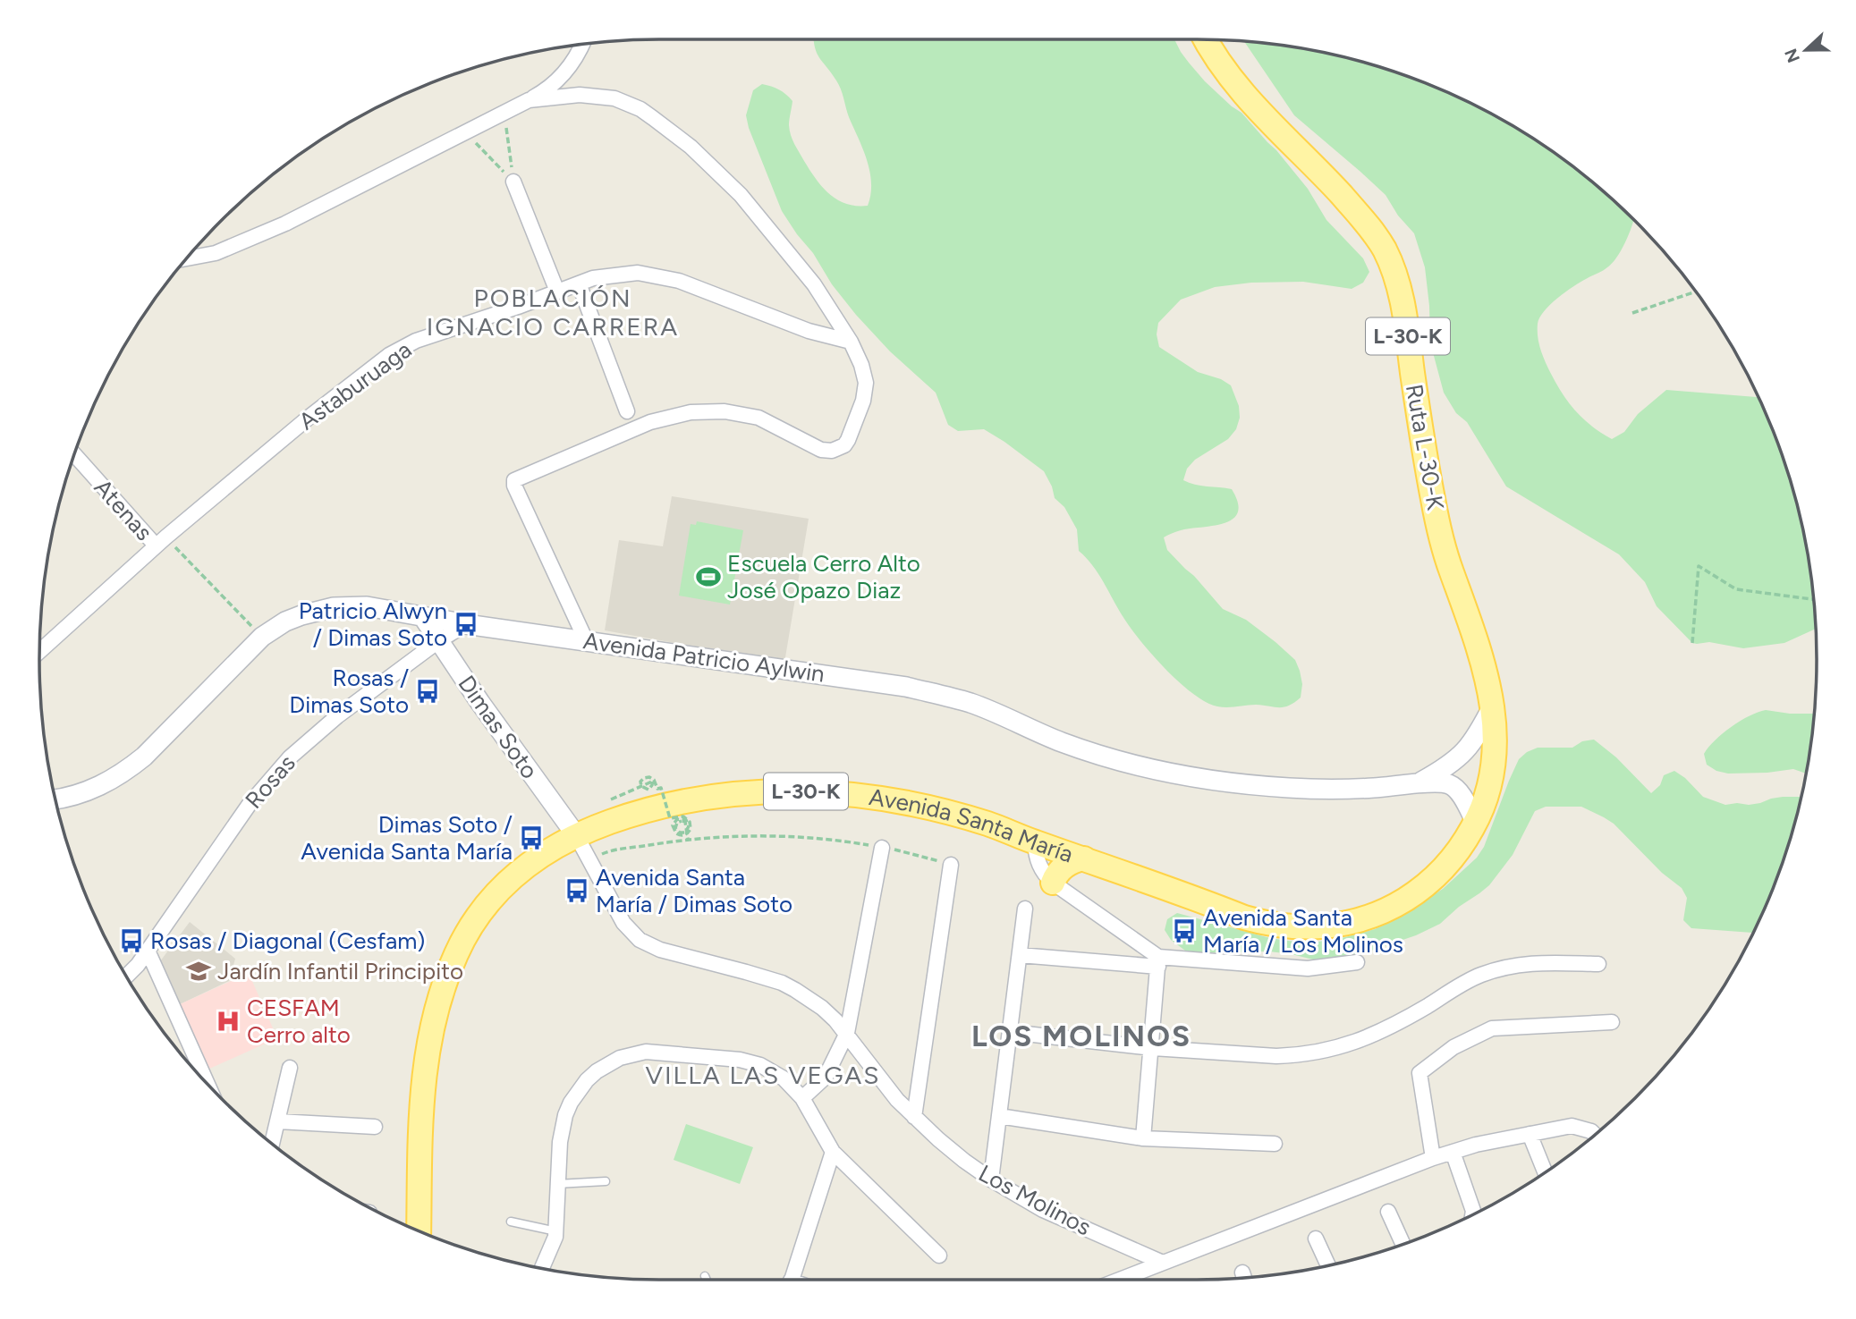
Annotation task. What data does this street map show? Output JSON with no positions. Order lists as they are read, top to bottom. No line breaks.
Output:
{"streets":{"main road":["L-30-K","Ruta L-30-K","Avenida Santa María"],"street":["Astaburuaga","Atenas","Avenida Patricio Aylwin","Dimas Soto","Rosas","Los Molinos"]},"crossings":[["Astaburuaga","Atenas"],["Ruta L-30-K","Avenida Patricio Aylwin"],["Ruta L-30-K","Avenida Santa María"],["Avenida Patricio Aylwin","Dimas Soto"],["Avenida Patricio Aylwin","Rosas"],["Avenida Patricio Aylwin","Avenida Santa María"],["Dimas Soto","Rosas"],["Dimas Soto","Avenida Santa María"],["Dimas Soto","Los Molinos"],["Avenida Santa María","Los Molinos"]],"districts":["POBLACIÓN IGNACIO CARRERA","LOS MOLINOS","VILLA LAS VEGAS"],"places":{"sports":["Escuela Cerro Alto José Opazo Diaz"],"bus stop":["Patricio Alwyn / Dimas Soto","Rosas / Dimas Soto","Dimas Soto / Avenida Santa María","Avenida Santa María / Dimas Soto","Avenida Santa María / Los Molinos","Rosas / Diagonal (Cesfam)"],"school or university":["Jardín Infantil Principito"],"hospital":["CESFAM Cerro alto"]},"north":"left"}
